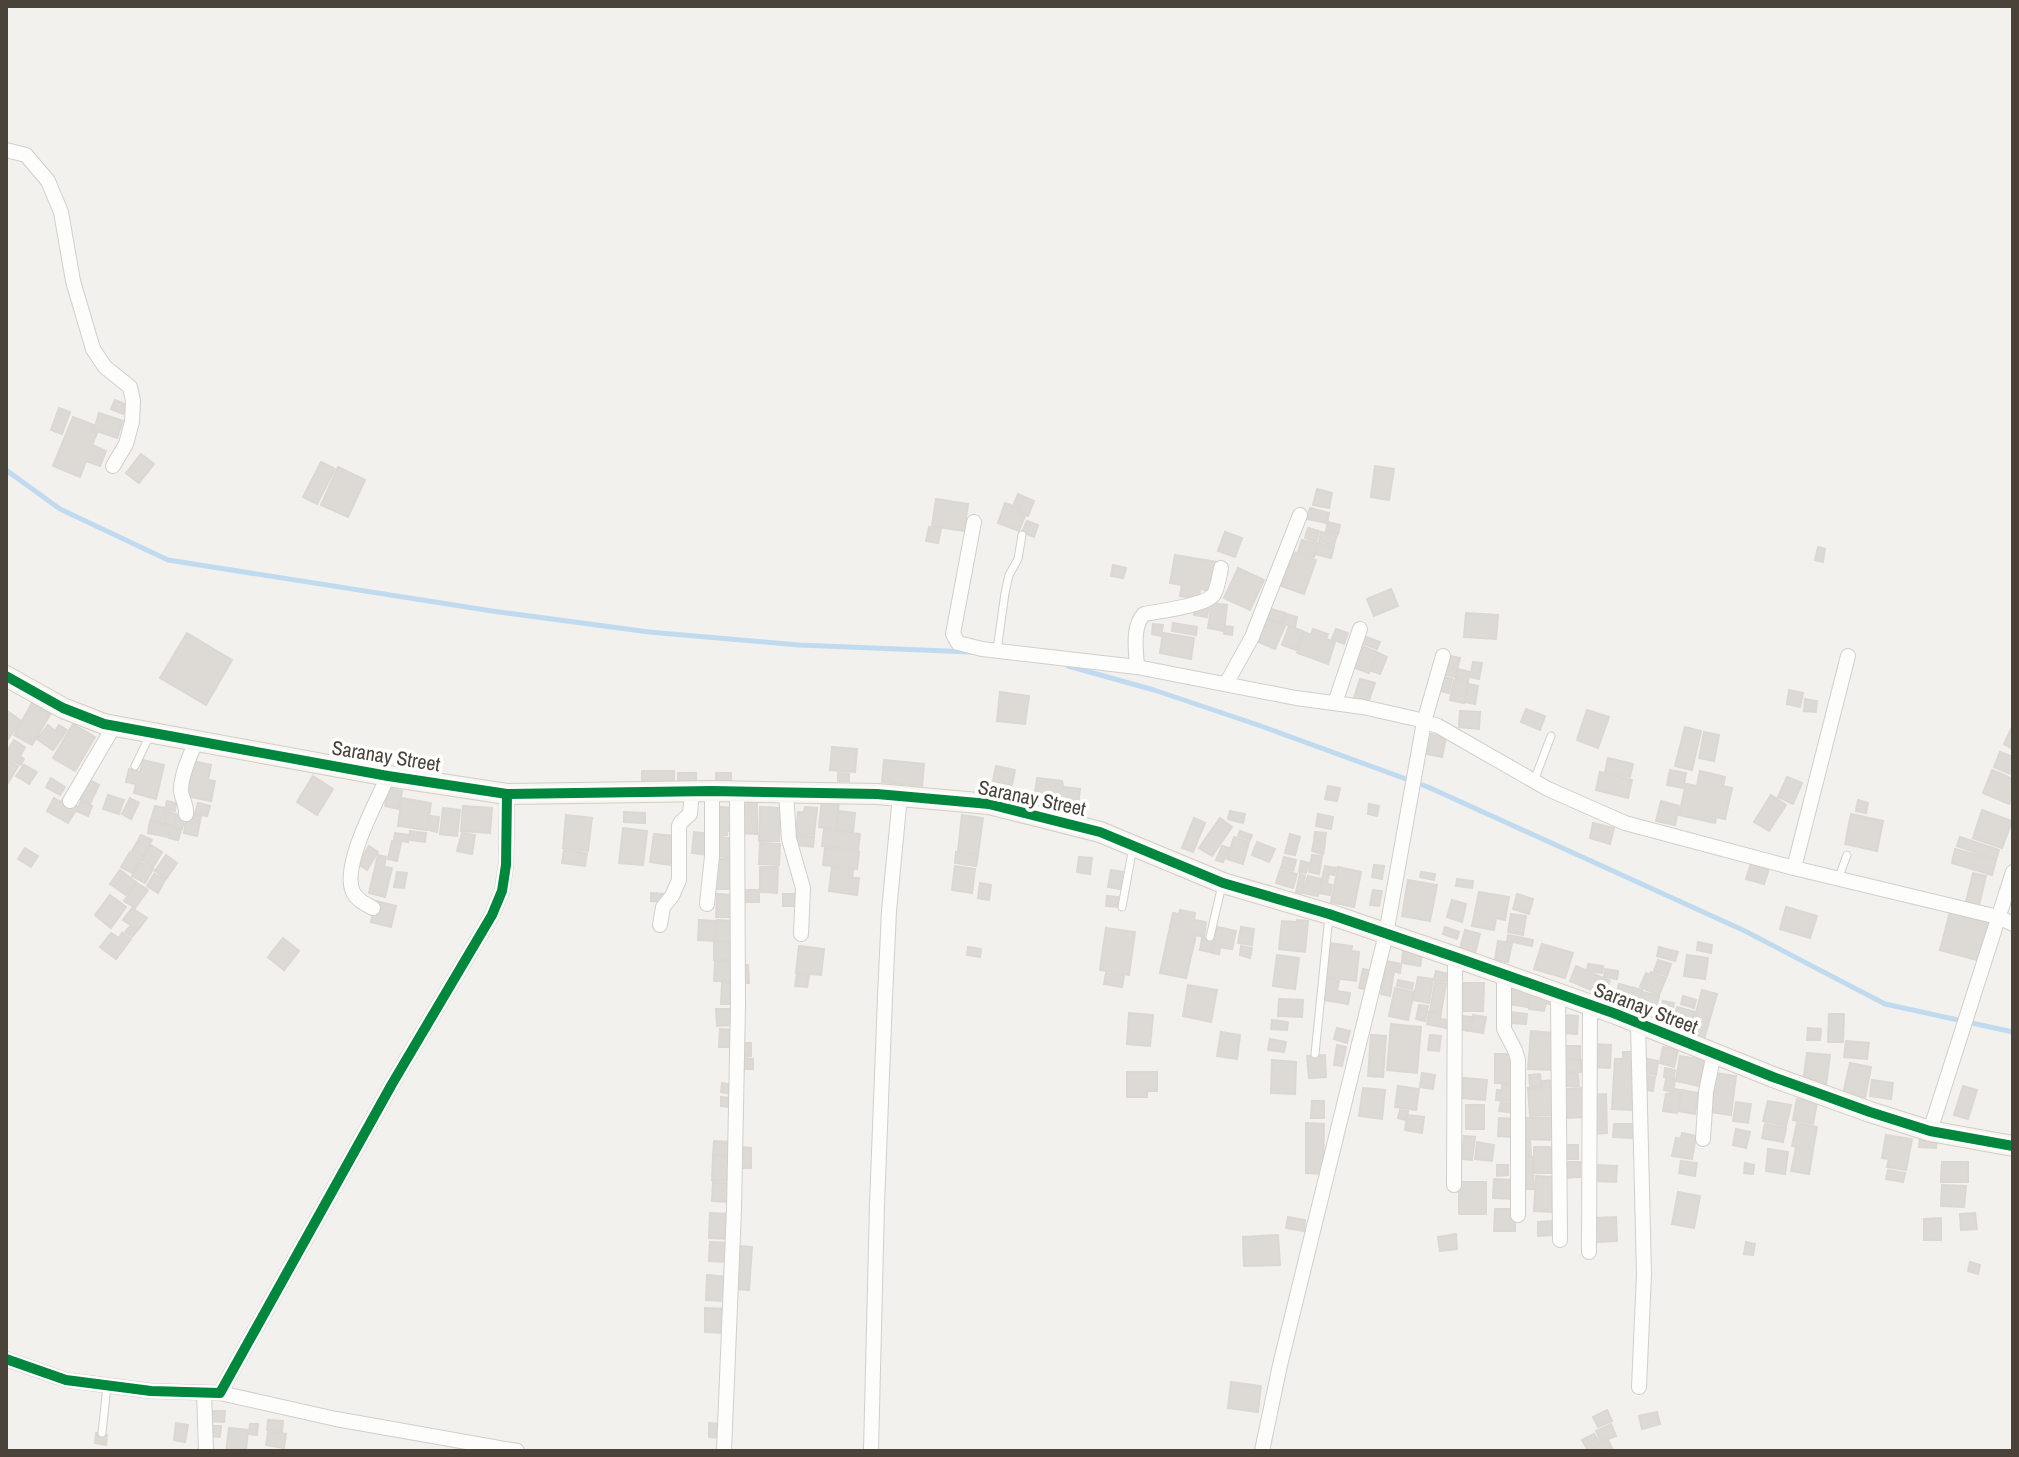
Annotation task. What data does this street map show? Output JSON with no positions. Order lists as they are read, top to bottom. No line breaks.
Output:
{"streets":{"street":["Saranay Street"]}}
